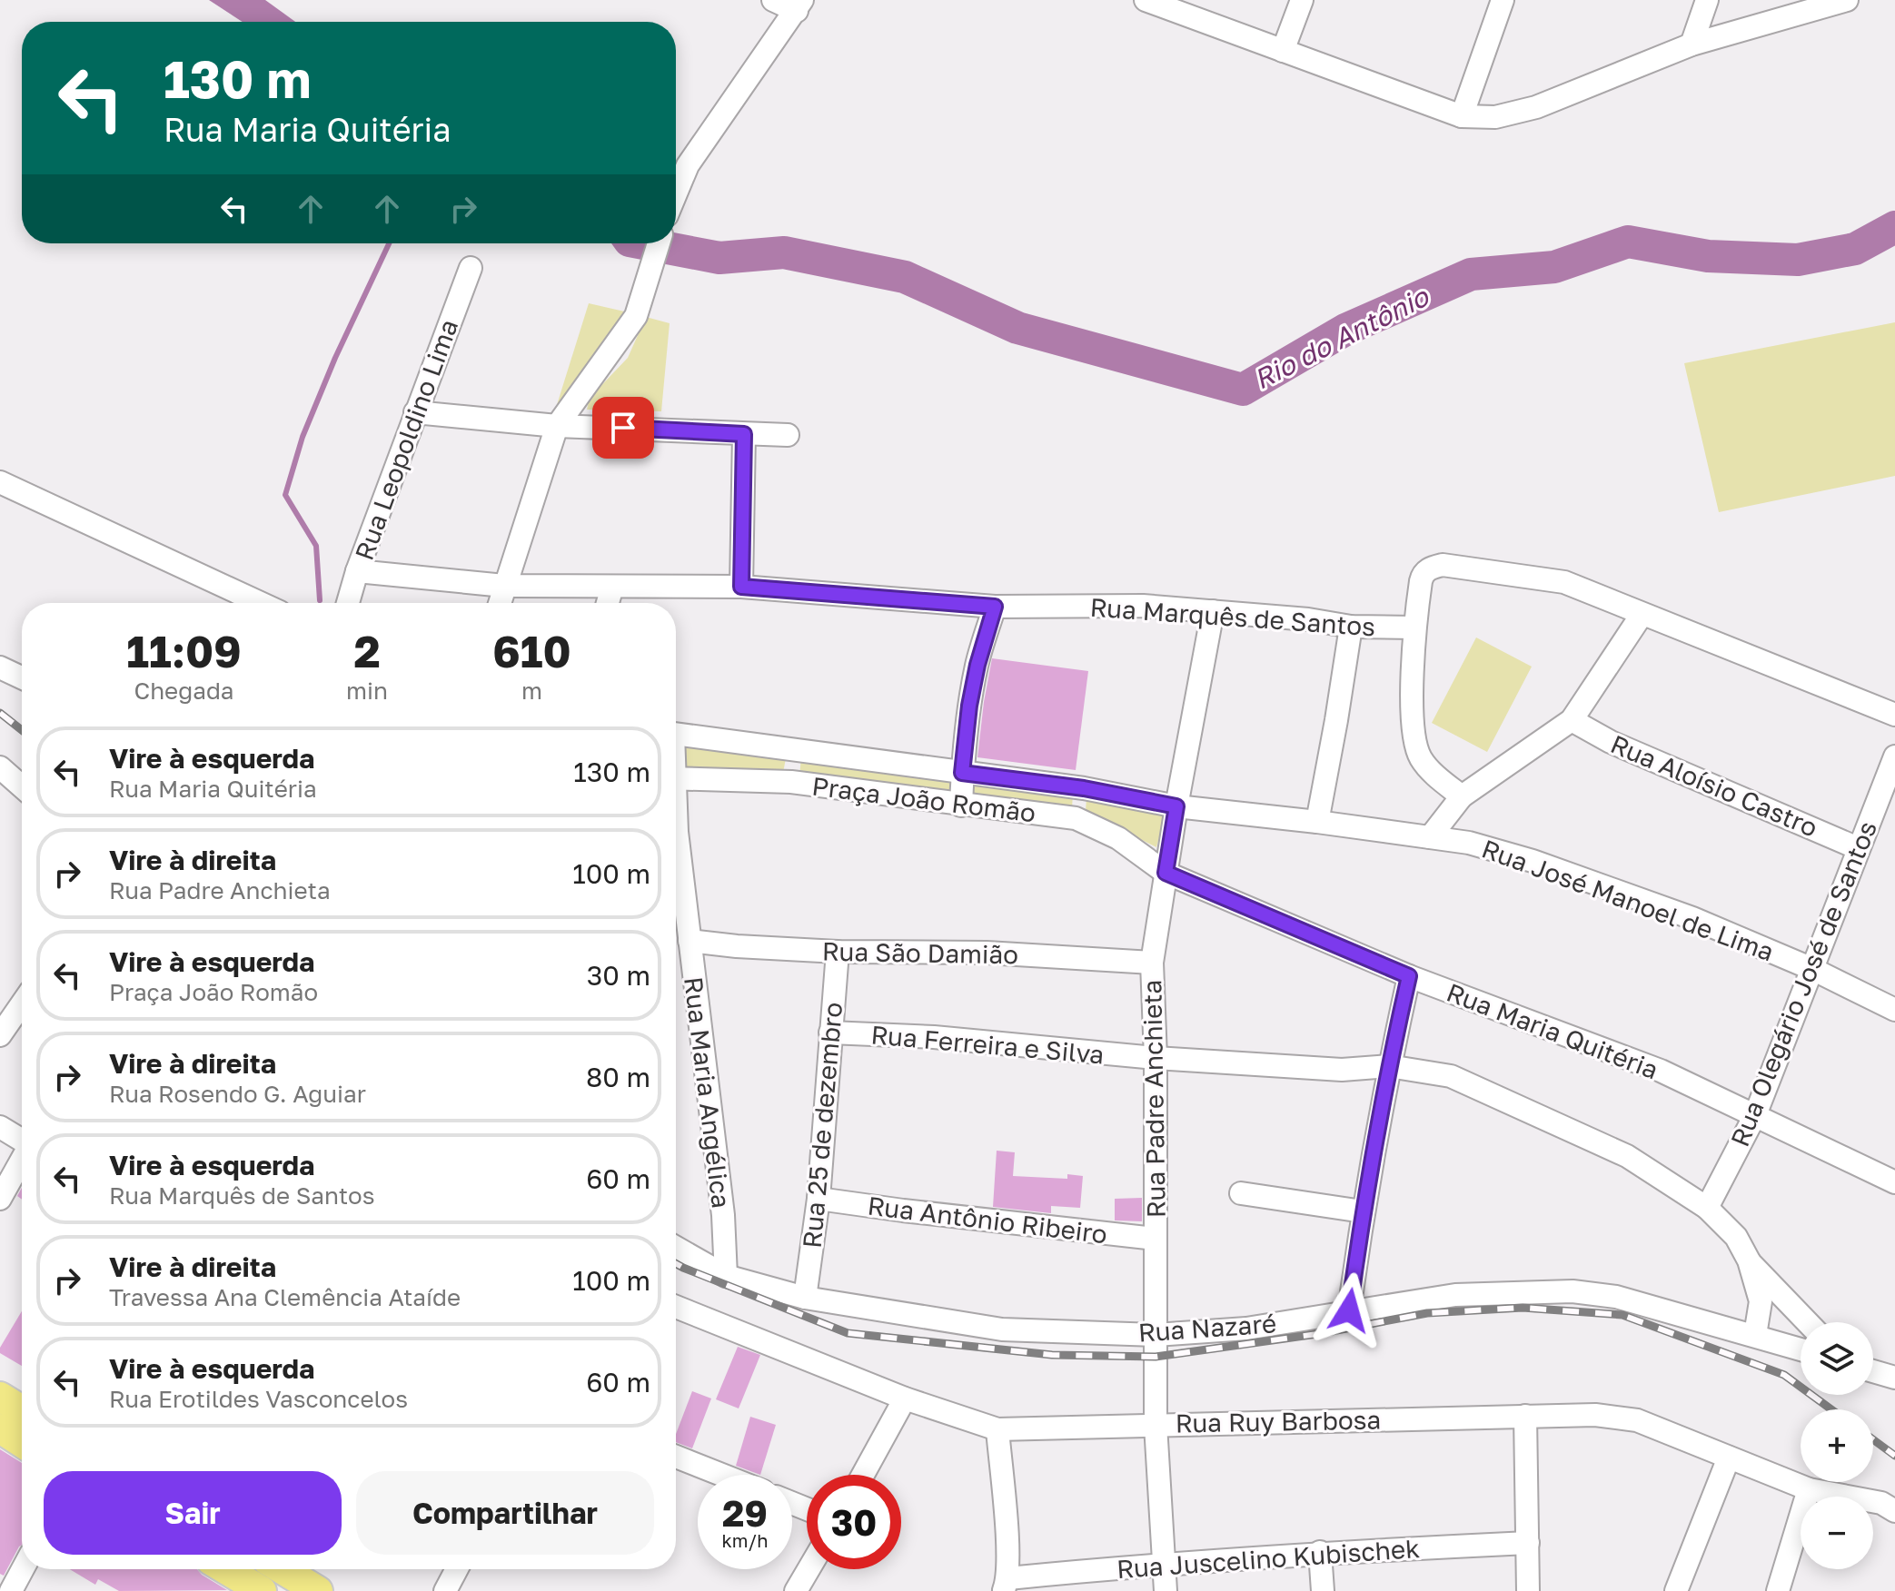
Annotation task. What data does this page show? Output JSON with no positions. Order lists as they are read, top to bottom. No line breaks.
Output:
{"streets":{"street":["Rua Leopoldino Lima","Rua Marquês de Santos","Rua Aloísio Castro","Praça João Romão","Rua José Manoel de Lima","Rua São Damião","Rua Olegário José de Santos","Rua Maria Quitéria","Rua Ferreira e Silva","Rua Maria Angélica","Rua Padre Anchieta","Rua 25 de dezembro","Rua Antônio Ribeiro","Rua Nazaré","Rua Ruy Barbosa","Rua Juscelino Kubischek"]},"crossings":[["Rua Leopoldino Lima","Rua Marquês de Santos"],["Rua Marquês de Santos","Rua Padre Anchieta"],["Rua Aloísio Castro","Rua Olegário José de Santos"],["Praça João Romão","Rua José Manoel de Lima"],["Praça João Romão","Rua Maria Quitéria"],["Praça João Romão","Rua Padre Anchieta"],["Rua José Manoel de Lima","Rua Olegário José de Santos"],["Rua José Manoel de Lima","Rua Padre Anchieta"],["Rua São Damião","Rua Maria Angélica"],["Rua São Damião","Rua Padre Anchieta"],["Rua São Damião","Rua 25 de dezembro"],["Rua Olegário José de Santos","Rua Maria Quitéria"],["Rua Olegário José de Santos","Rua Ferreira e Silva"],["Rua Maria Quitéria","Rua Padre Anchieta"],["Rua Ferreira e Silva","Rua Padre Anchieta"],["Rua Ferreira e Silva","Rua 25 de dezembro"],["Rua Ferreira e Silva","Rua Nazaré"],["Rua Maria Angélica","Rua Nazaré"],["Rua Padre Anchieta","Rua Antônio Ribeiro"],["Rua Padre Anchieta","Rua Nazaré"],["Rua Padre Anchieta","Rua Ruy Barbosa"],["Rua Padre Anchieta","Rua Juscelino Kubischek"],["Rua 25 de dezembro","Rua Antônio Ribeiro"],["Rua 25 de dezembro","Rua Nazaré"]],"water":["Rio do Antônio"],"page":{"turn":["130 m","Rua Maria Quitéria"],"eta":["11:09","Chegada","2","min","610","m"],"list":[{"name":"Vire à esquerda","note":"Rua Maria Quitéria","value":"130 m"},{"name":"Vire à direita","note":"Rua Padre Anchieta","value":"100 m"},{"name":"Vire à esquerda","note":"Praça João Romão","value":"30 m"},{"name":"Vire à direita","note":"Rua Rosendo G. Aguiar","value":"80 m"},{"name":"Vire à esquerda","note":"Rua Marquês de Santos","value":"60 m"},{"name":"Vire à direita","note":"Travessa Ana Clemência Ataíde","value":"100 m"},{"name":"Vire à esquerda","note":"Rua Erotildes Vasconcelos","value":"60 m"}],"map_buttons":["+","−"],"buttons":["Sair","Compartilhar"],"speed":"29 km/h","limit":"30"}}
